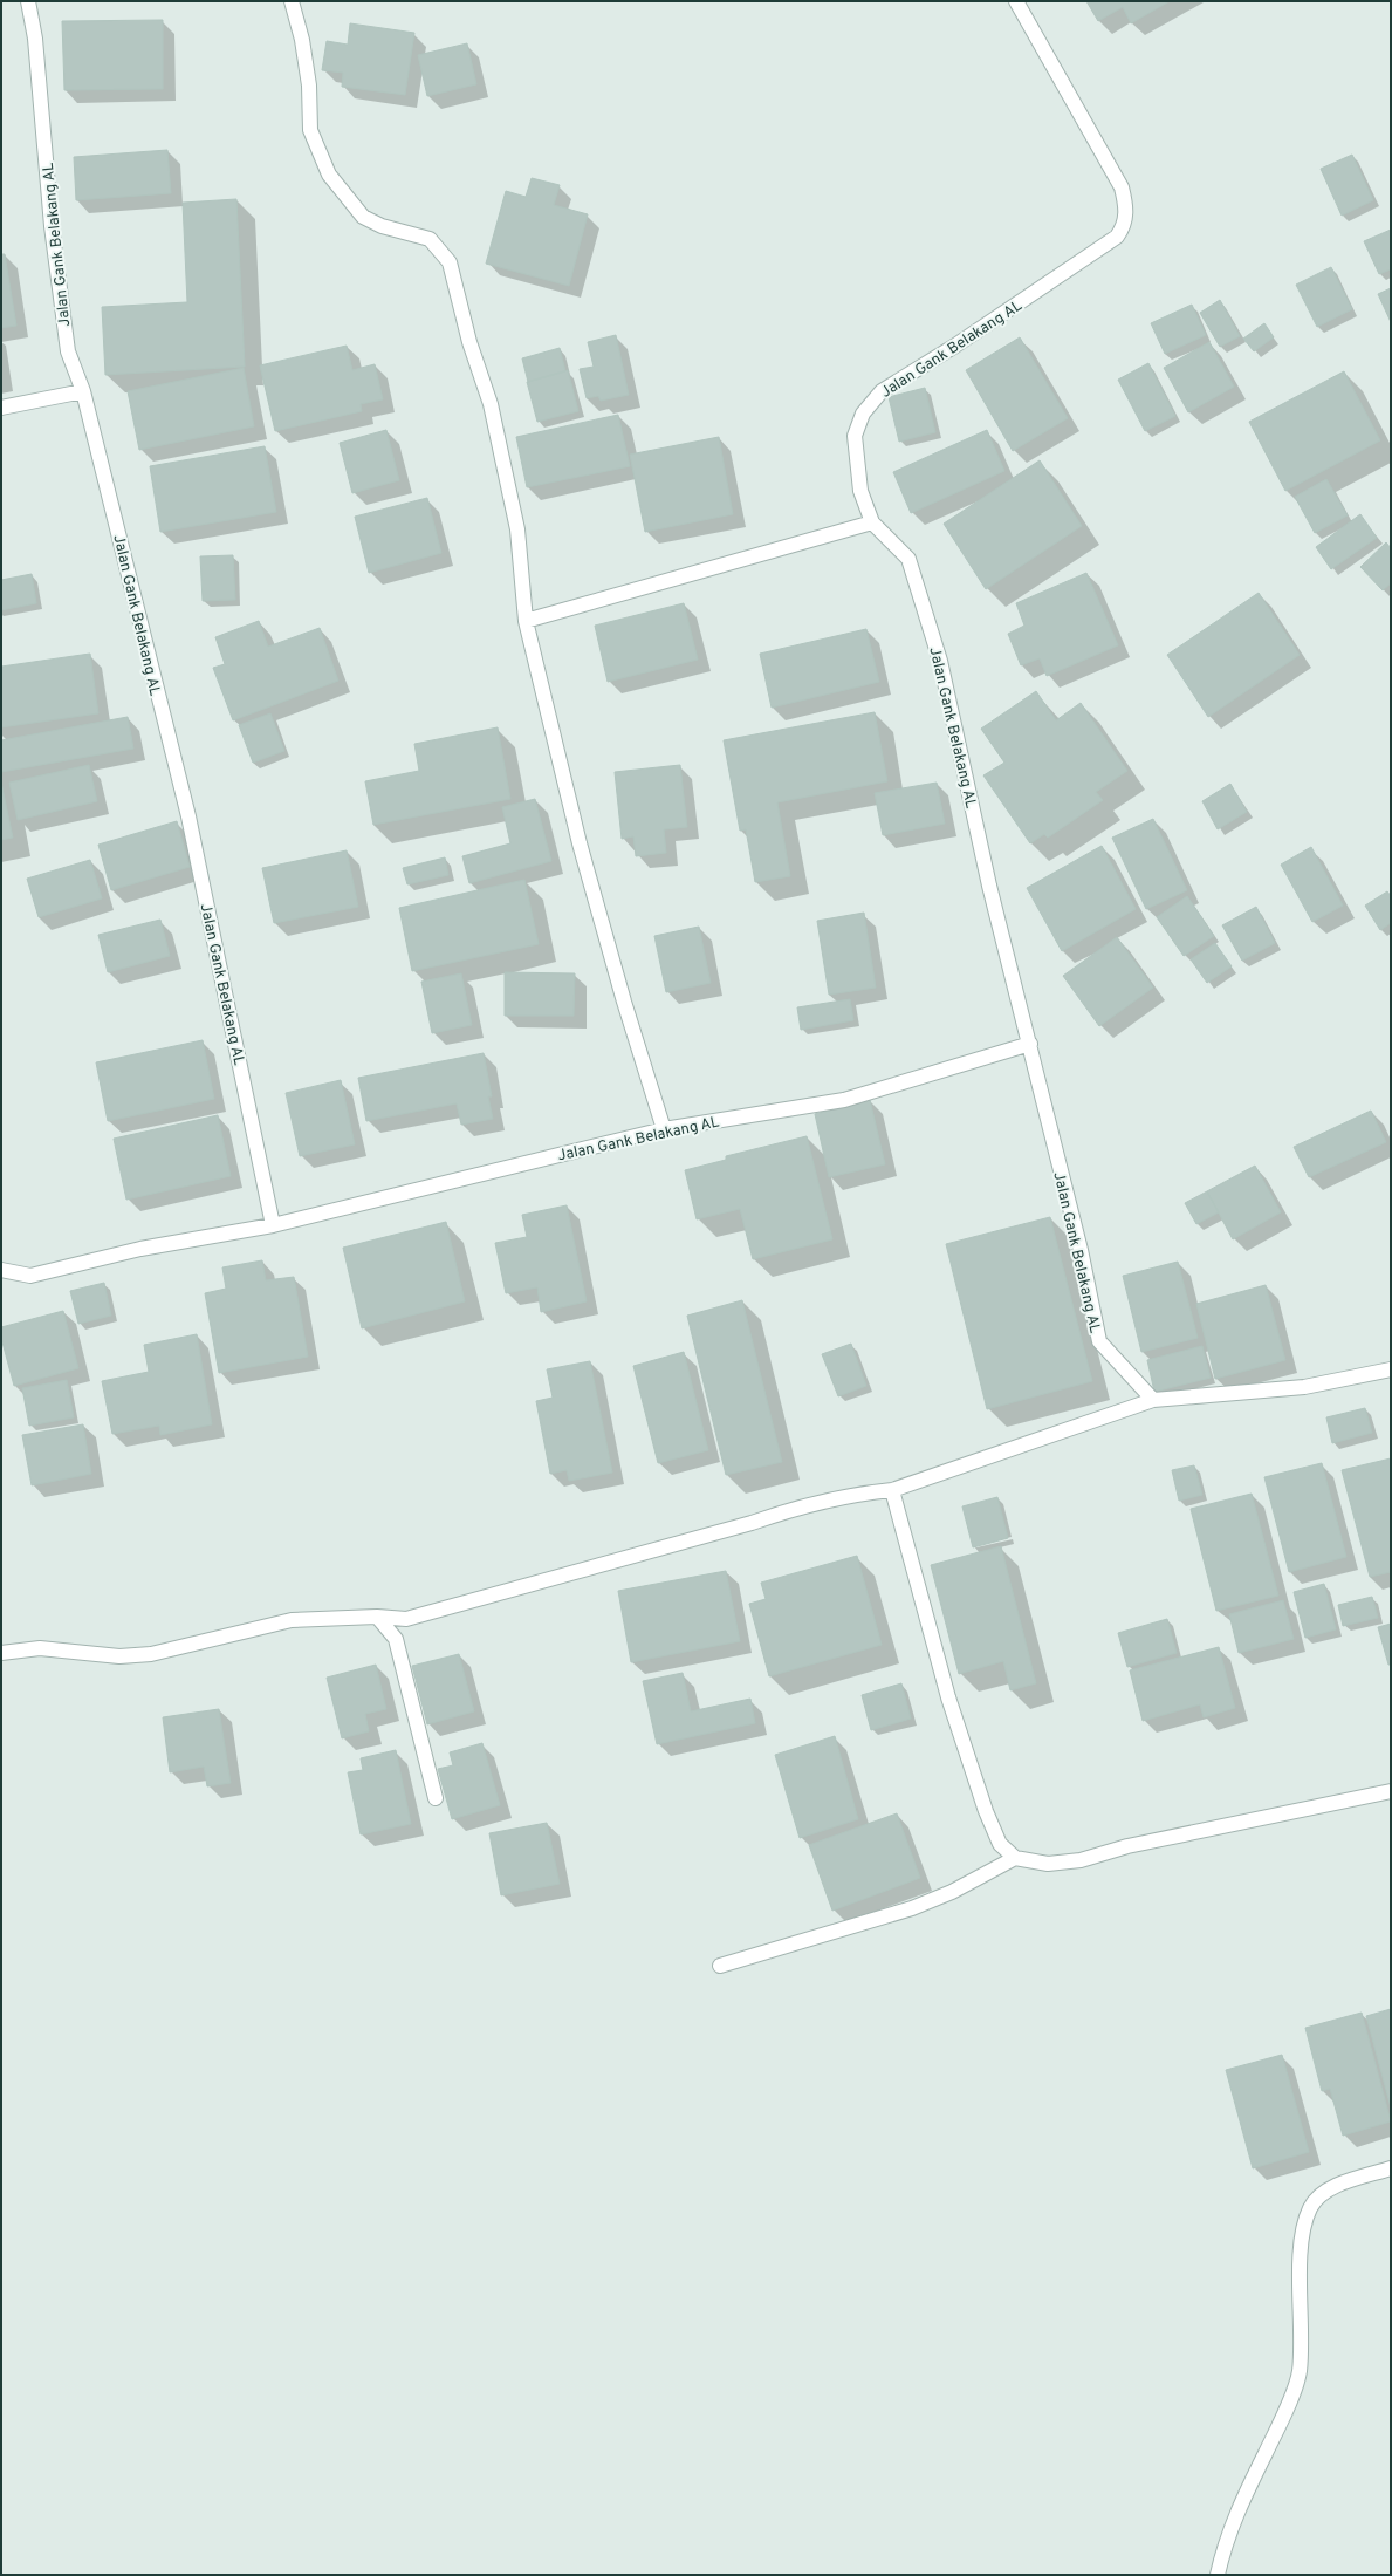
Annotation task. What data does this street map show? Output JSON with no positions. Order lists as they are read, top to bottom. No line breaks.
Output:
{"streets":{"street":["Jalan Gank Belakang AL"]}}
